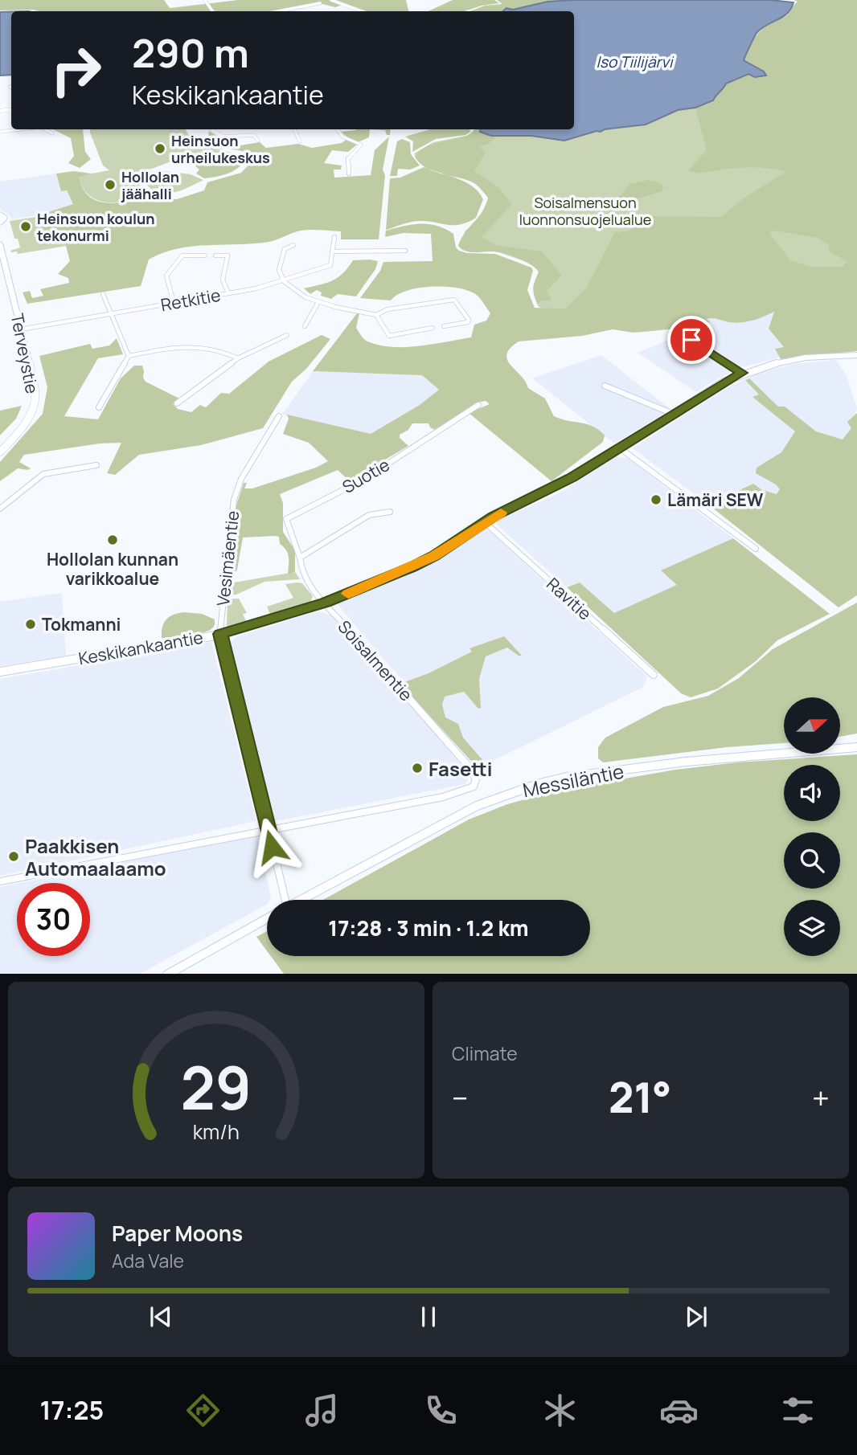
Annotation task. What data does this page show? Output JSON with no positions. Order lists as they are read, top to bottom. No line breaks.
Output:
{"streets":{"main road":["Terveystie"],"street":["Retkitie","Suotie","Vesimäentie","Ravitie","Keskikankaantie","Soisalmentie","Messiläntie"]},"crossings":[["Retkitie","Terveystie"],["Suotie","Soisalmentie"],["Vesimäentie","Keskikankaantie"],["Vesimäentie","Soisalmentie"],["Ravitie","Keskikankaantie"],["Keskikankaantie","Soisalmentie"]],"water":["Iso Tiilijärvi"],"parks":["Soisalmensuon luonnonsuojelualue"],"places":["Heinsuon urheilukeskus","Hollolan jäähalli","Heinsuon koulun tekonurmi","Lämäri SEW","Hollolan kunnan varikkoalue","Tokmanni","Fasetti","Paakkisen Automaalaamo"],"north":"right","page":{"turn":["290 m","Keskikankaantie"],"limit":"30","trip":"17:28 · 3 min · 1.2 km","tile":"Climate","heat":["−","21°","+"],"song":["Paper Moons","Ada Vale"],"tabs":"17:25","gauge":["29","km/h"]}}
